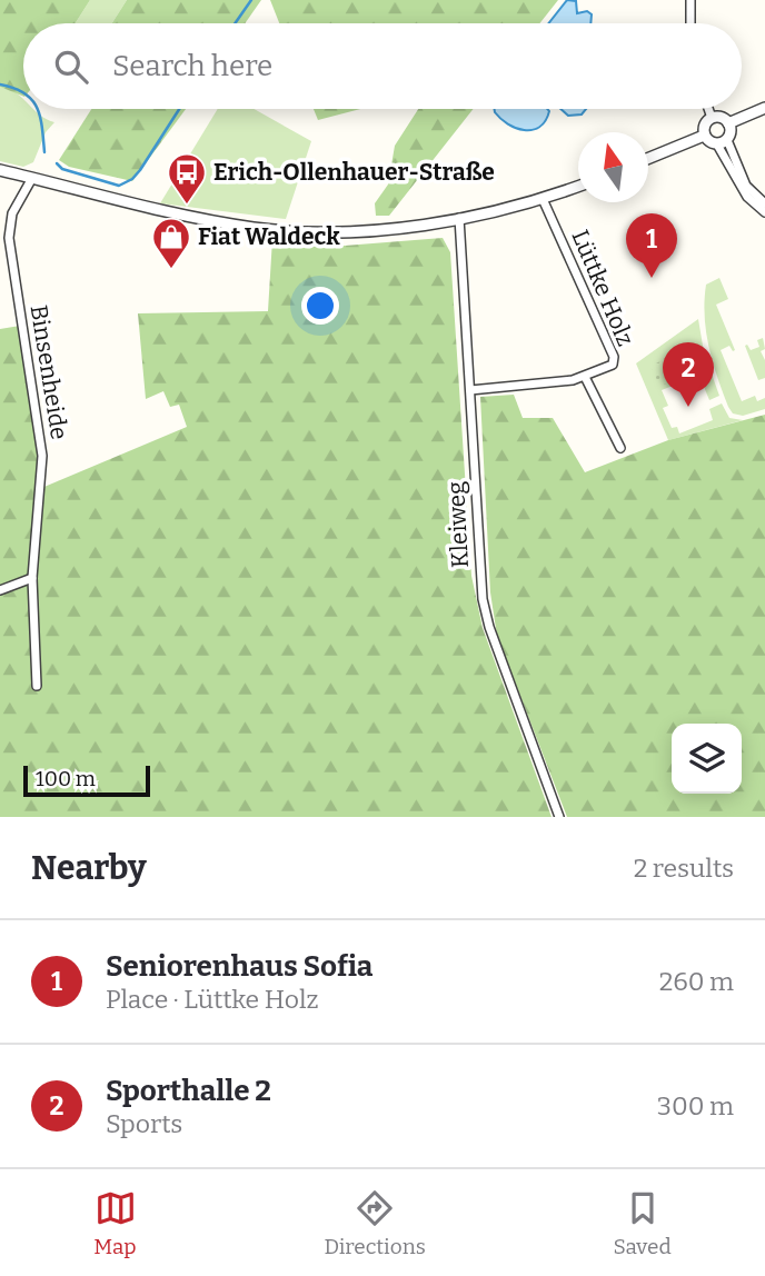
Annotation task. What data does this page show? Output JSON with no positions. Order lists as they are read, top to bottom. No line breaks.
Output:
{"streets":{"street":["Lüttke Holz","Binsenheide","Kleiweg"]},"crossings":[["Lüttke Holz","Kleiweg"]],"places":{"bus stop":["Erich-Ollenhauer-Straße"],"shop":["Fiat Waldeck"]},"scale_bar":"100 m","north":"top","page":{"search":"Search here","pins":["1","2"],"scale":"100 m","heading":["Nearby","2 results"],"list":[{"mark":"1","name":"Seniorenhaus Sofia","note":"Place · Lüttke Holz","value":"260 m"},{"mark":"2","name":"Sporthalle 2","note":"Sports","value":"300 m"}],"nav":["Map","Directions","Saved"]}}
